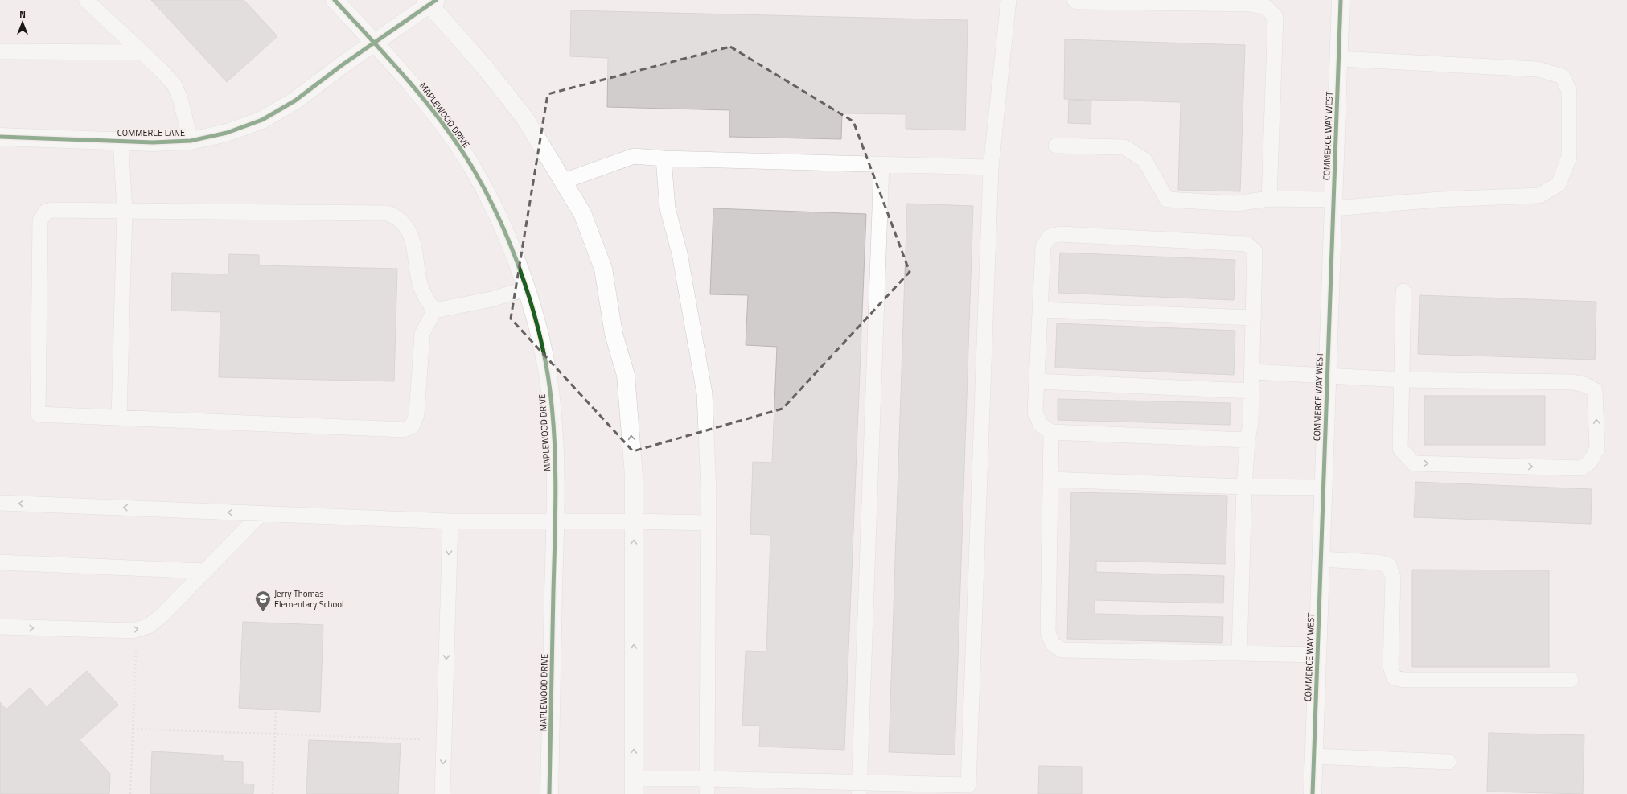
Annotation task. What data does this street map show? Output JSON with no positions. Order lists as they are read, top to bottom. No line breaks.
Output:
{"streets":{"street":["MAPLEWOOD DRIVE","COMMERCE LANE","COMMERCE WAY WEST"]},"crossings":[["MAPLEWOOD DRIVE","COMMERCE LANE"]],"places":{"school or university":["Jerry Thomas Elementary School"]},"north":"top"}
